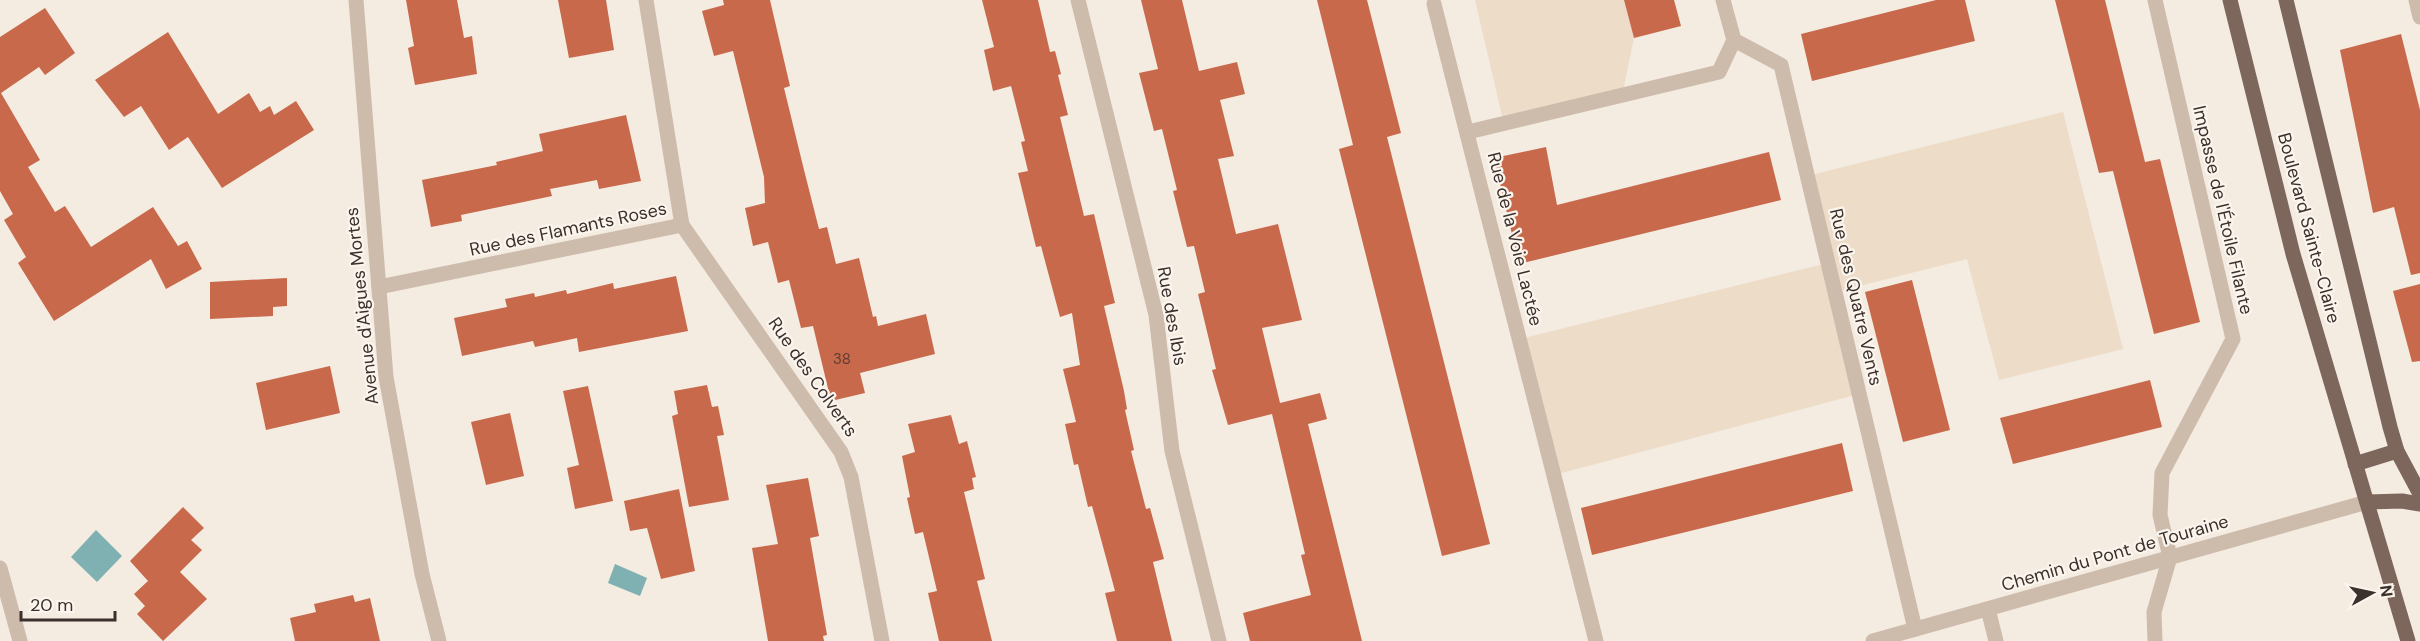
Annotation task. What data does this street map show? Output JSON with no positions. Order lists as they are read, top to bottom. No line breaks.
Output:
{"streets":{"main road":["Boulevard Sainte-Claire"],"street":["Impasse de l'Étoile Filante","Rue des Flamants Roses","Rue de la Voie Lactée","Rue des Quatre Vents","Avenue d'Aigues Mortes","Rue des Ibis","Rue des Colverts","Chemin du Pont de Touraine"]},"crossings":[["Impasse de l'Étoile Filante","Chemin du Pont de Touraine"],["Boulevard Sainte-Claire","Chemin du Pont de Touraine"],["Rue des Flamants Roses","Avenue d'Aigues Mortes"],["Rue des Flamants Roses","Rue des Colverts"],["Rue de la Voie Lactée","Rue des Quatre Vents"],["Rue des Quatre Vents","Chemin du Pont de Touraine"]],"house_numbers":["38"],"scale_bar":"20 m","north":"right"}
